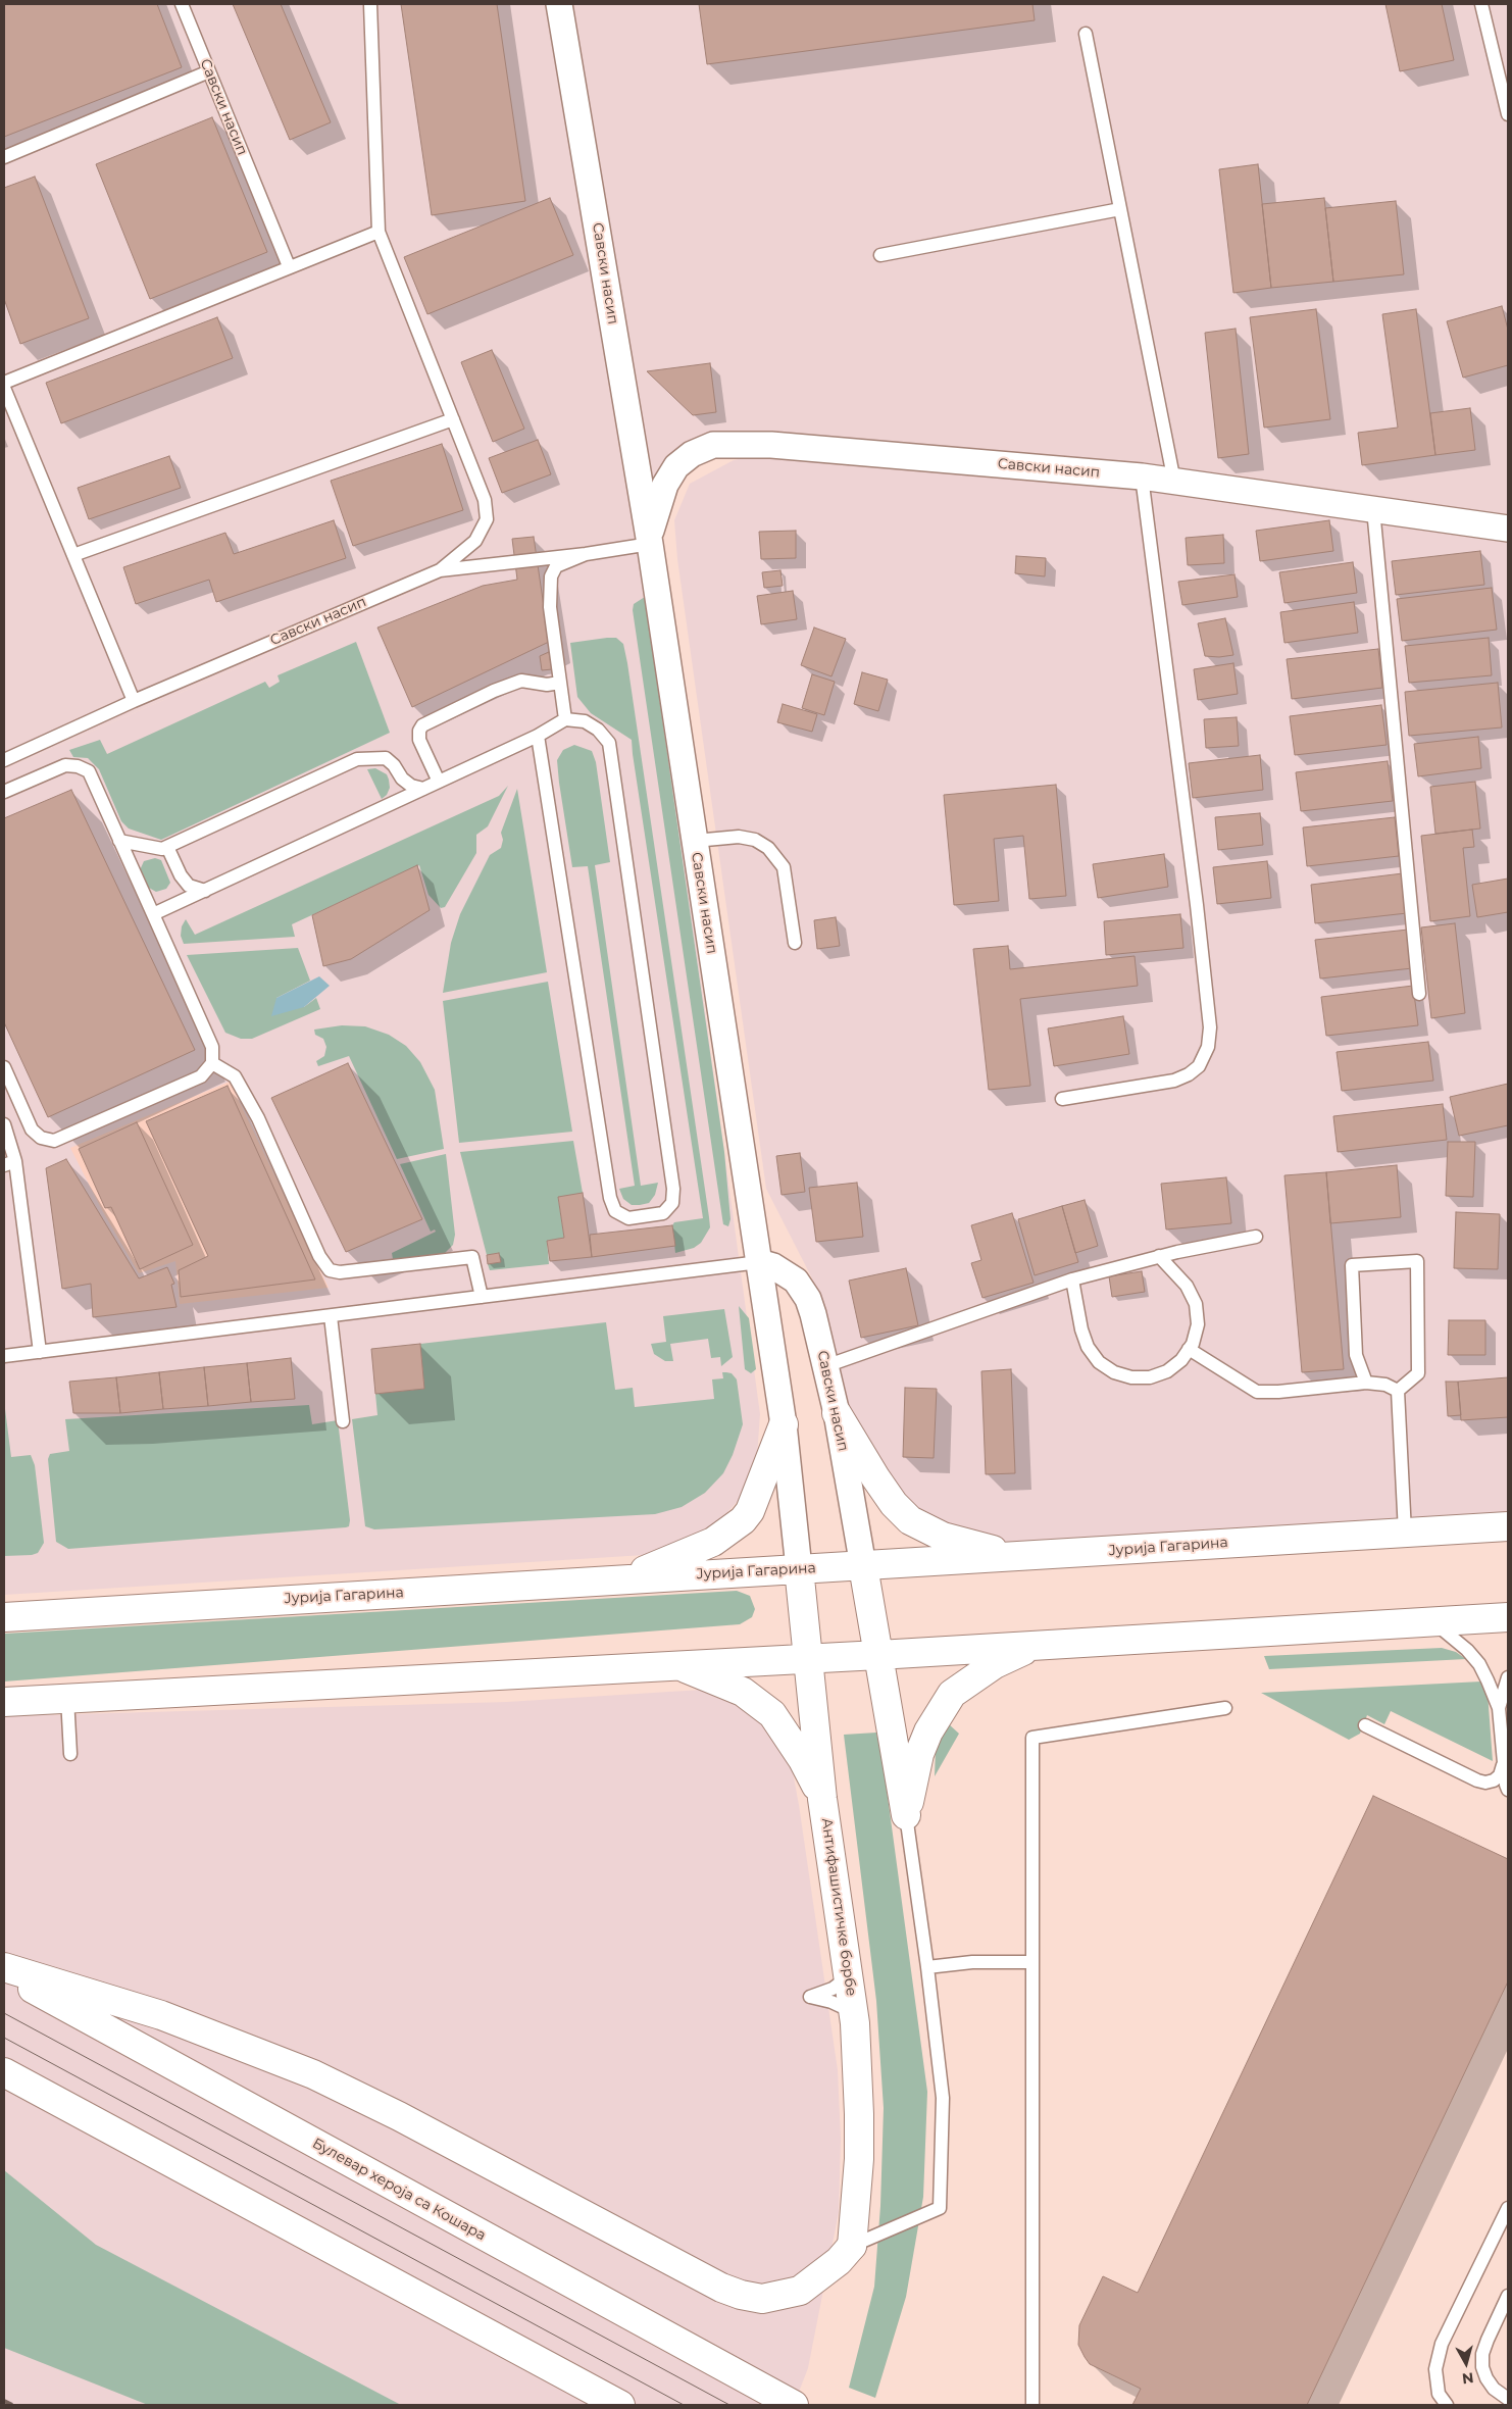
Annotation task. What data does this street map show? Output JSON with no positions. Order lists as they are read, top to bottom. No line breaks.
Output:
{"streets":{"main road":["Јурија Гагарина","Антифашистичке борбе","Булевар хероја са Кошара"],"street":["Савски насип"]},"crossings":[["Савски насип","Јурија Гагарина"],["Савски насип","Антифашистичке борбе"],["Јурија Гагарина","Антифашистичке борбе"]],"north":"bottom"}
